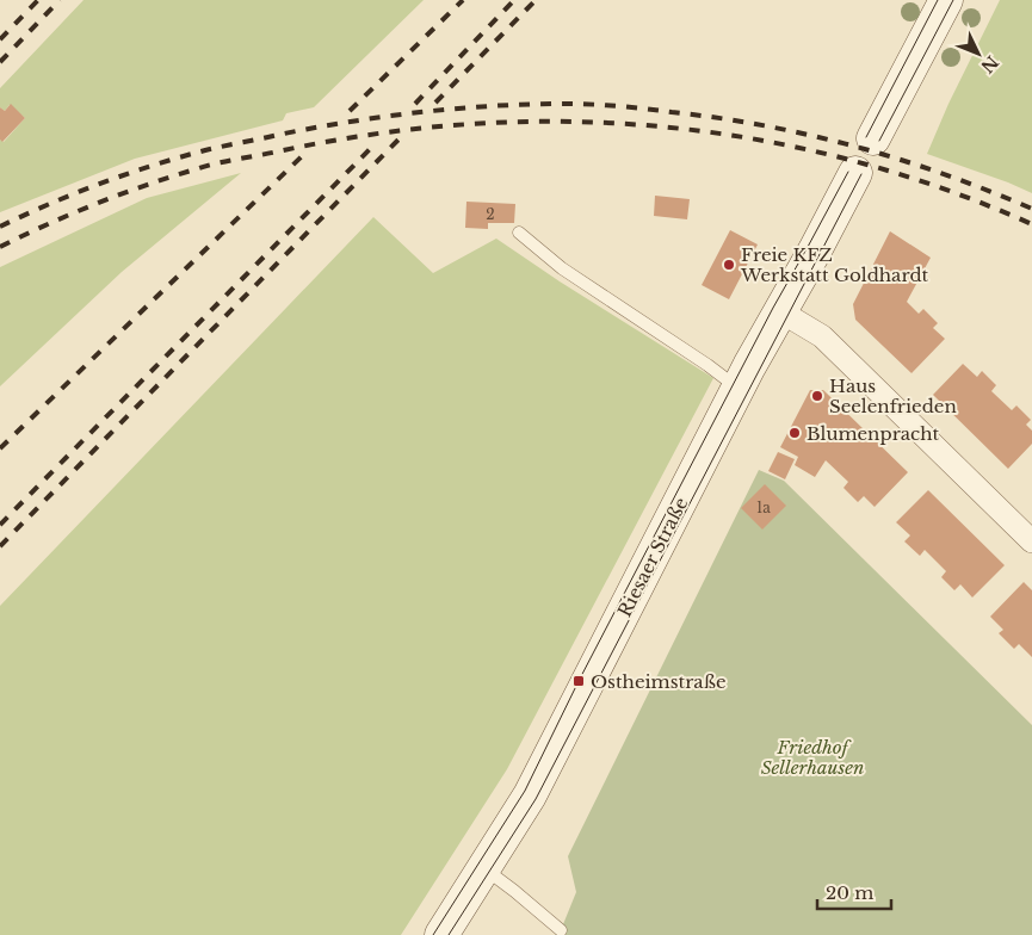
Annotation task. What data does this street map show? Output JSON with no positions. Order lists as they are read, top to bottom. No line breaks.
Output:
{"streets":{"main road":["Riesaer Straße"]},"parks":["Friedhof Sellerhausen"],"places":{"other":["Freie KFZ Werkstatt Goldhardt","Haus Seelenfrieden","Blumenpracht"],"transit":["Ostheimstraße"]},"house_numbers":["2","1a"],"scale_bar":"20 m","north":"bottom right"}
